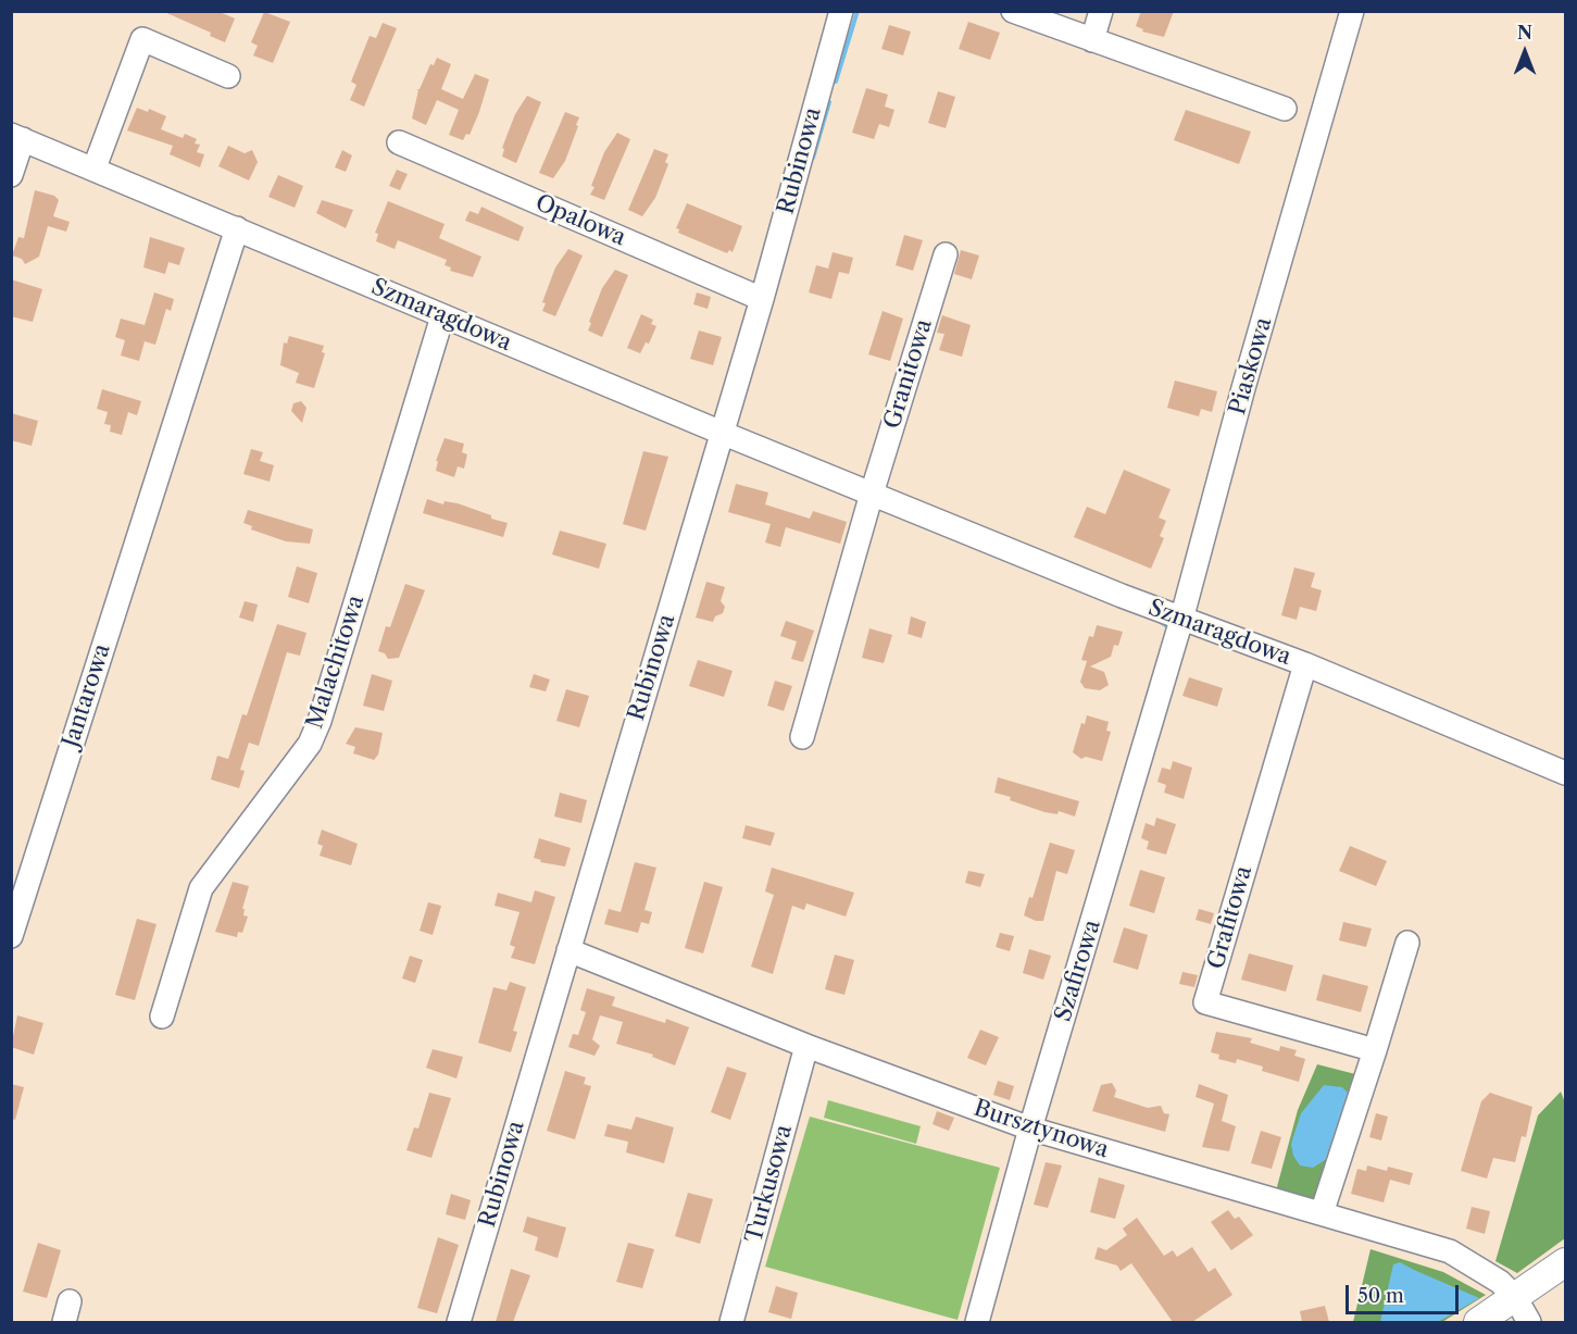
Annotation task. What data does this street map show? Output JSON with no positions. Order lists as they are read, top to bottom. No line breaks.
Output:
{"streets":{"street":["Rubinowa","Opalowa","Szmaragdowa","Piaskowa","Granitowa","Malachitowa","Jantarowa","Grafitowa","Szafirowa","Bursztynowa","Turkusowa"]},"crossings":[["Rubinowa","Opalowa"],["Rubinowa","Szmaragdowa"],["Rubinowa","Bursztynowa"],["Szmaragdowa","Piaskowa"],["Szmaragdowa","Granitowa"],["Szmaragdowa","Malachitowa"],["Szmaragdowa","Jantarowa"],["Szmaragdowa","Grafitowa"],["Szmaragdowa","Szafirowa"],["Piaskowa","Szafirowa"],["Szafirowa","Bursztynowa"],["Bursztynowa","Turkusowa"]],"scale_bar":"50 m","north":"top"}
